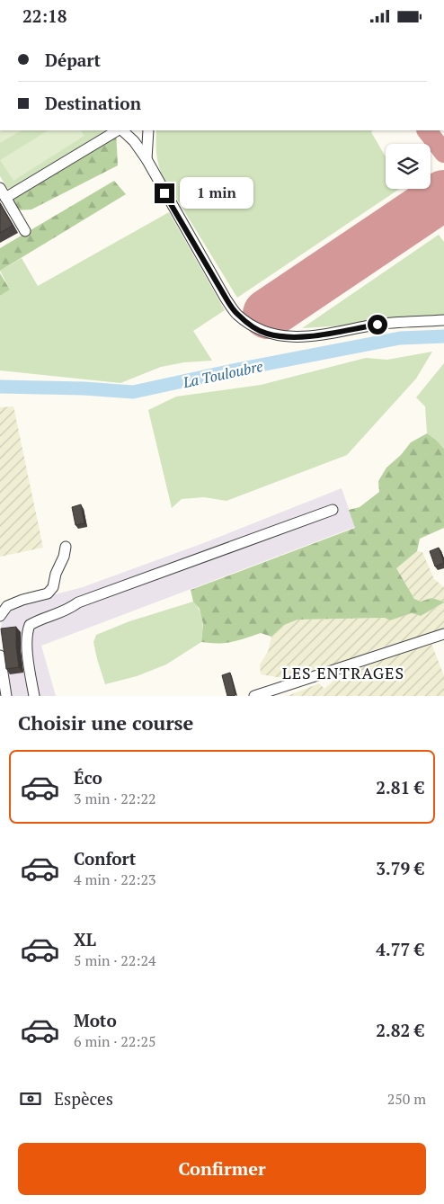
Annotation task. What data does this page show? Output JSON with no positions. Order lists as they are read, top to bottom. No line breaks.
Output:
{"districts":["LES ENTRAGES"],"water":["La Touloubre"],"page":{"status":"22:18","banner":["Départ","Destination"],"bubble":"1 min","heading":"Choisir une course","list":[{"name":"Éco","note":"3 min · 22:22","value":"2.81 €"},{"name":"Confort","note":"4 min · 22:23","value":"3.79 €"},{"name":"XL","note":"5 min · 22:24","value":"4.77 €"},{"name":"Moto","note":"6 min · 22:25","value":"2.82 €"}],"pay":["Espèces","250 m"],"buttons":"Confirmer"}}
